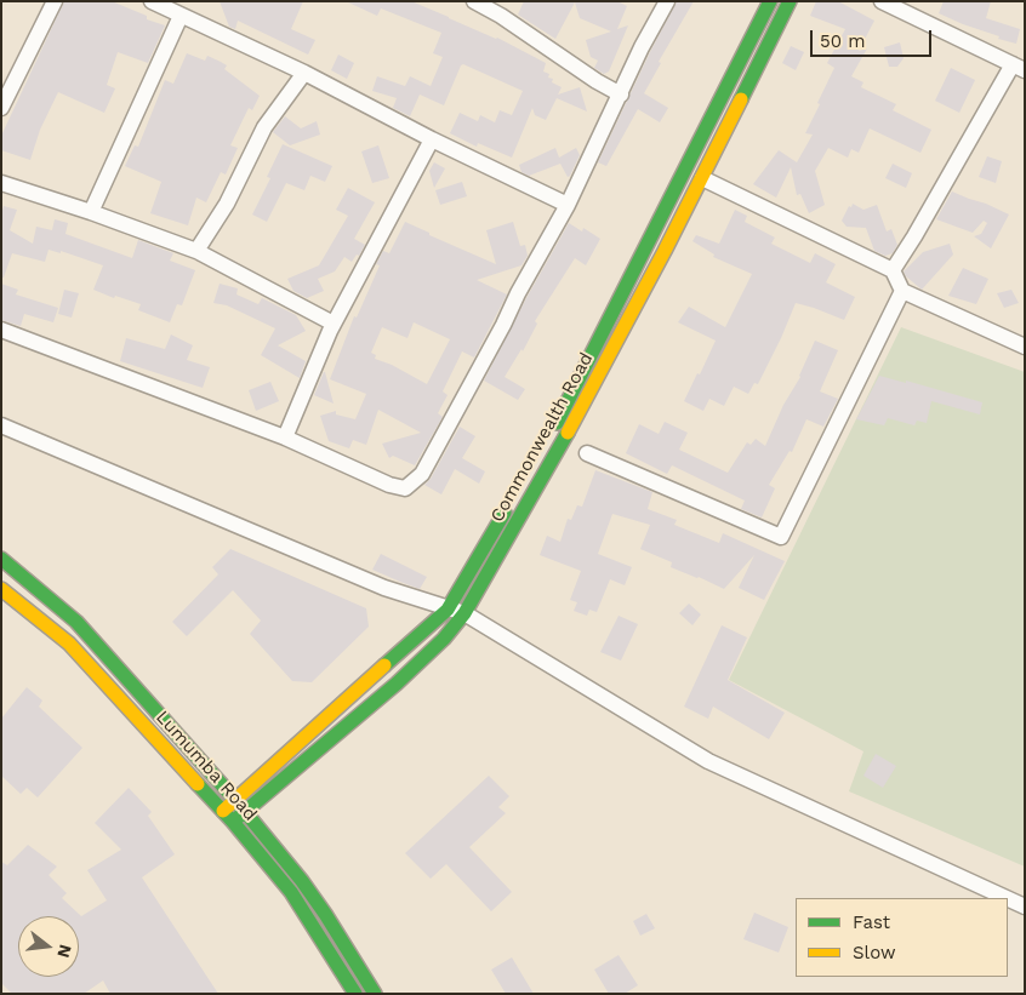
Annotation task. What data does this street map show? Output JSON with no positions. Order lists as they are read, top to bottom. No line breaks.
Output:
{"streets":{"main road":["Commonwealth Road","Lumumba Road"]},"crossings":[["Commonwealth Road","Lumumba Road"]],"legend":["Fast","Slow"],"scale_bar":"50 m","north":"right"}
